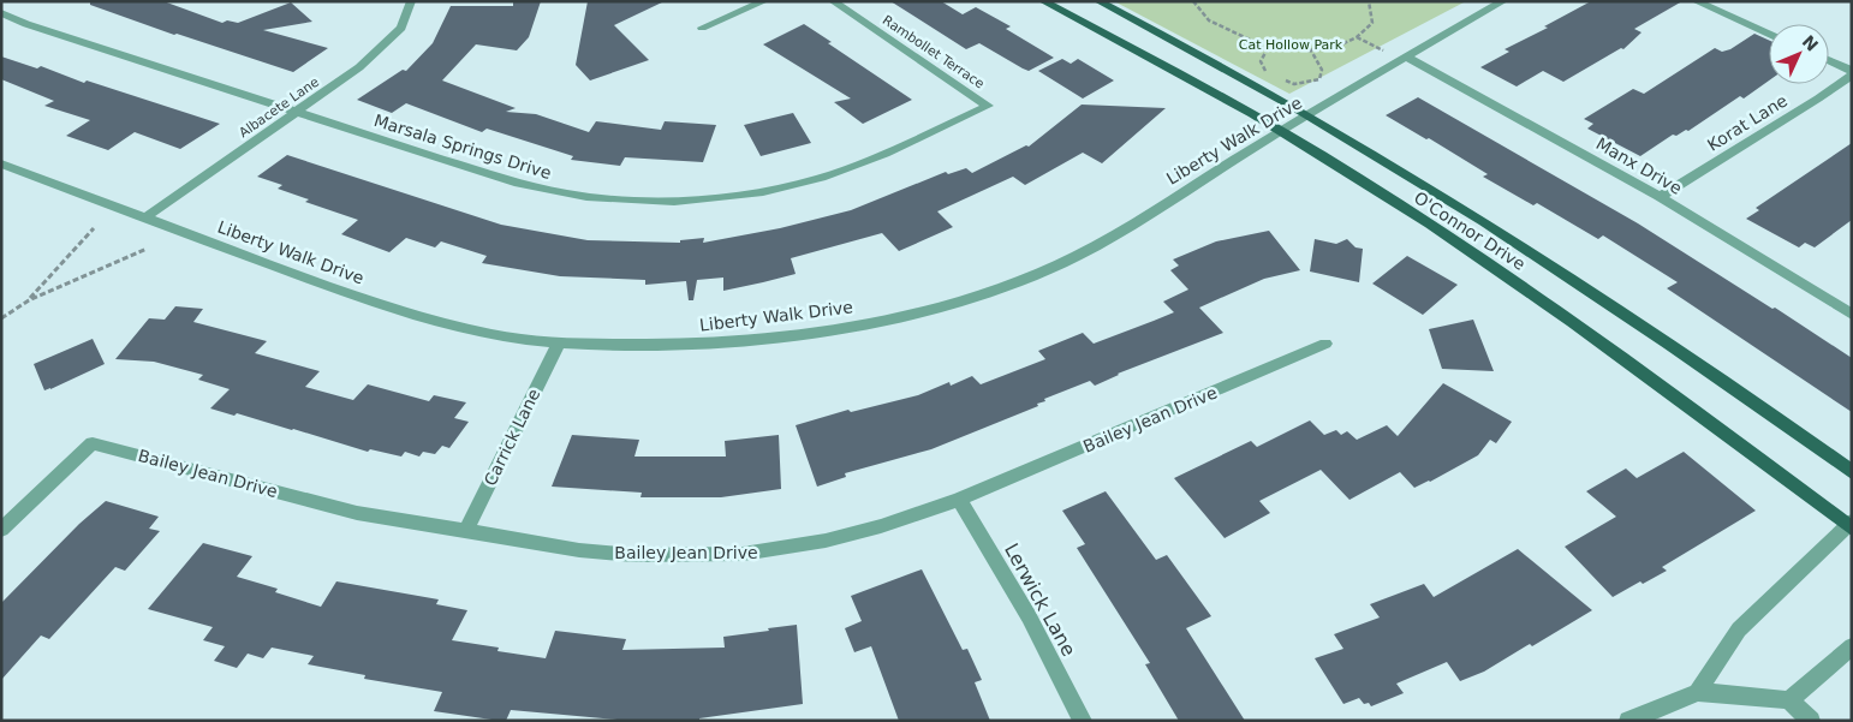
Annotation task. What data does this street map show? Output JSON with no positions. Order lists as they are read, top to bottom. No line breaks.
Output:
{"streets":{"main road":["O'Connor Drive"],"street":["Rambollet Terrace","Albacete Lane","Korat Lane","Liberty Walk Drive","Marsala Springs Drive","Manx Drive","Bailey Jean Drive","Carrick Lane","Lerwick Lane"]},"crossings":[["Rambollet Terrace","Marsala Springs Drive"],["Albacete Lane","Liberty Walk Drive"],["Albacete Lane","Marsala Springs Drive"],["Korat Lane","Manx Drive"],["Liberty Walk Drive","Manx Drive"],["Liberty Walk Drive","O'Connor Drive"],["Liberty Walk Drive","Carrick Lane"],["Bailey Jean Drive","Carrick Lane"],["Bailey Jean Drive","Lerwick Lane"]],"parks":["Cat Hollow Park"],"north":"top right"}
